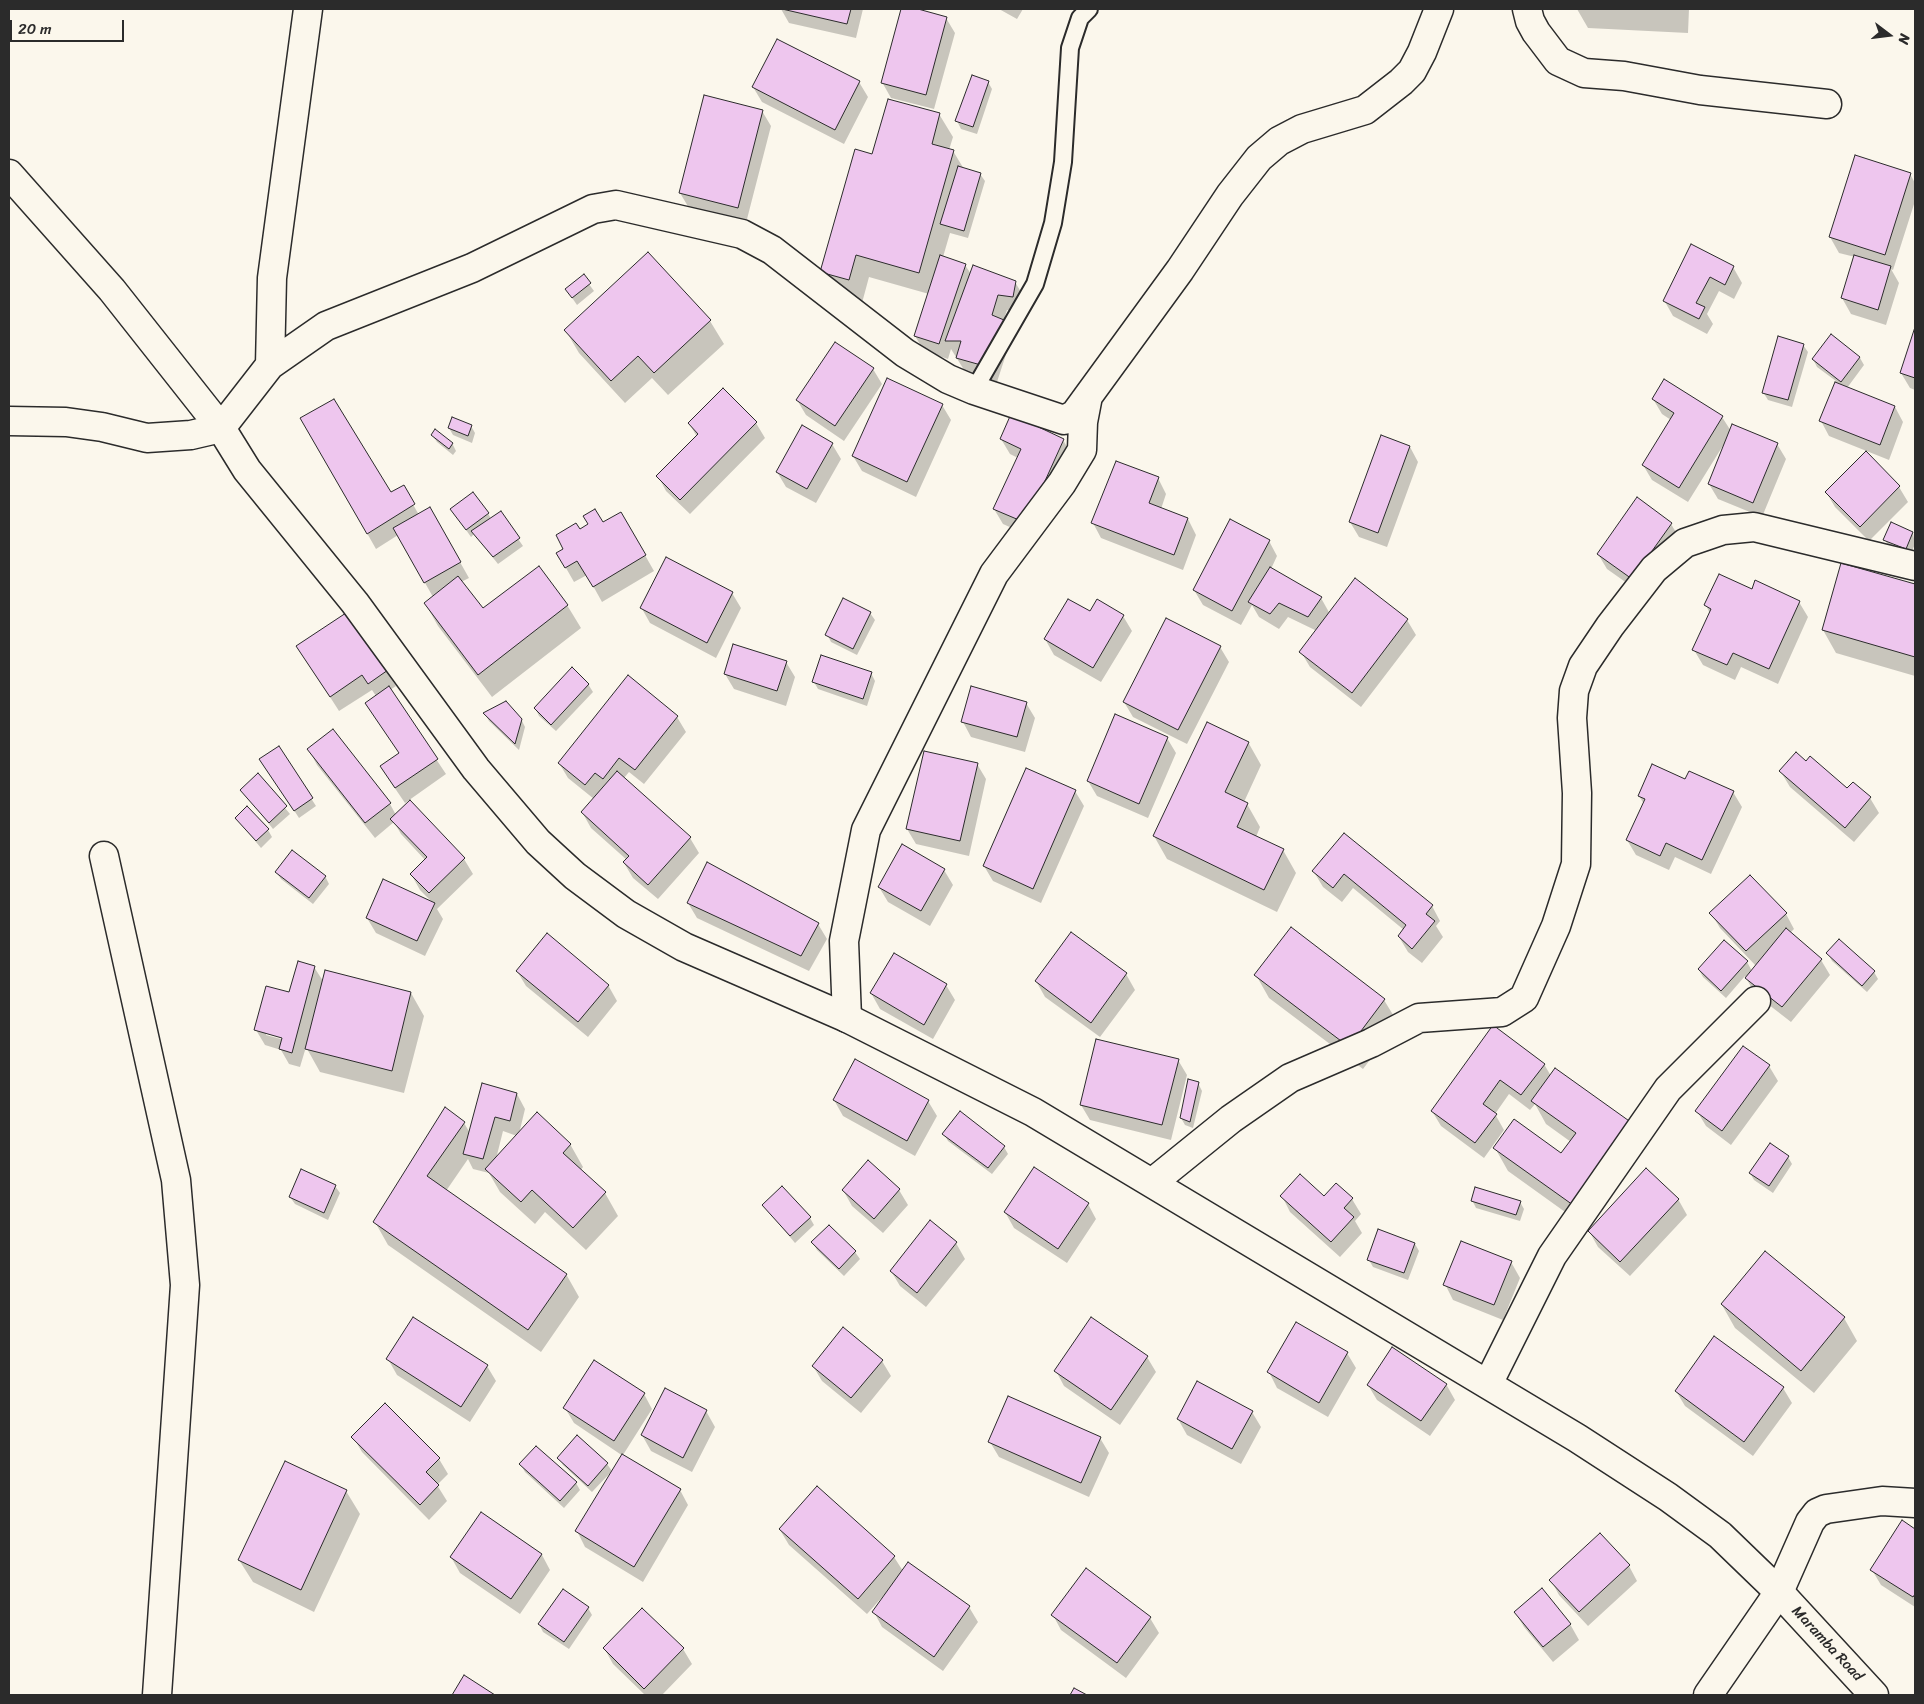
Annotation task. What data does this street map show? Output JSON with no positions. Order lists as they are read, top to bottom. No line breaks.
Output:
{"streets":{"street":["Maramba Road"]},"scale_bar":"20 m","north":"right"}
